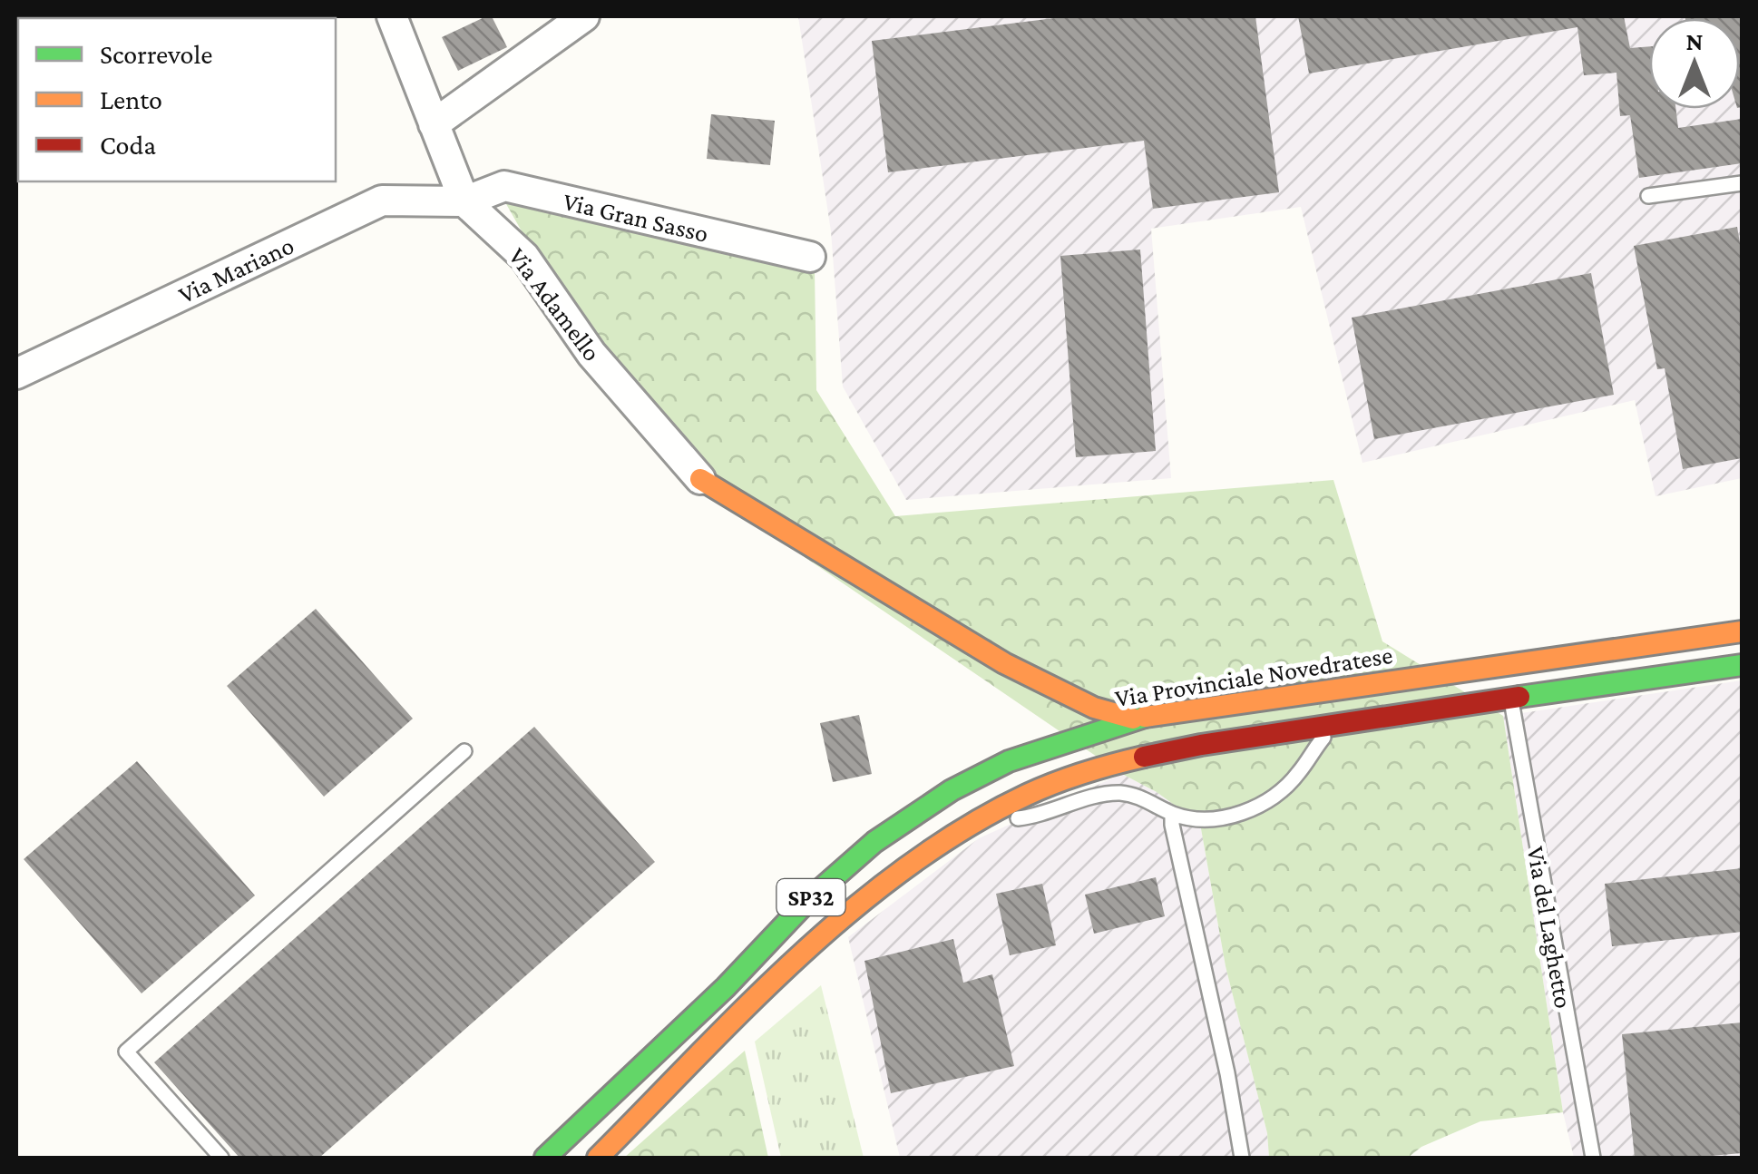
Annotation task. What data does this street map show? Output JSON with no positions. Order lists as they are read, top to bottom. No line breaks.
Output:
{"streets":{"main road":["Via Provinciale Novedratese","SP32"],"street":["Via Gran Sasso","Via Mariano","Via Adamello"],"lane":["Via del Laghetto"]},"crossings":[["Via Gran Sasso","Via Mariano"],["Via Gran Sasso","Via Adamello"],["Via Mariano","Via Adamello"],["SP32","Via del Laghetto"]],"legend":["Scorrevole","Lento","Coda"],"north":"top"}
